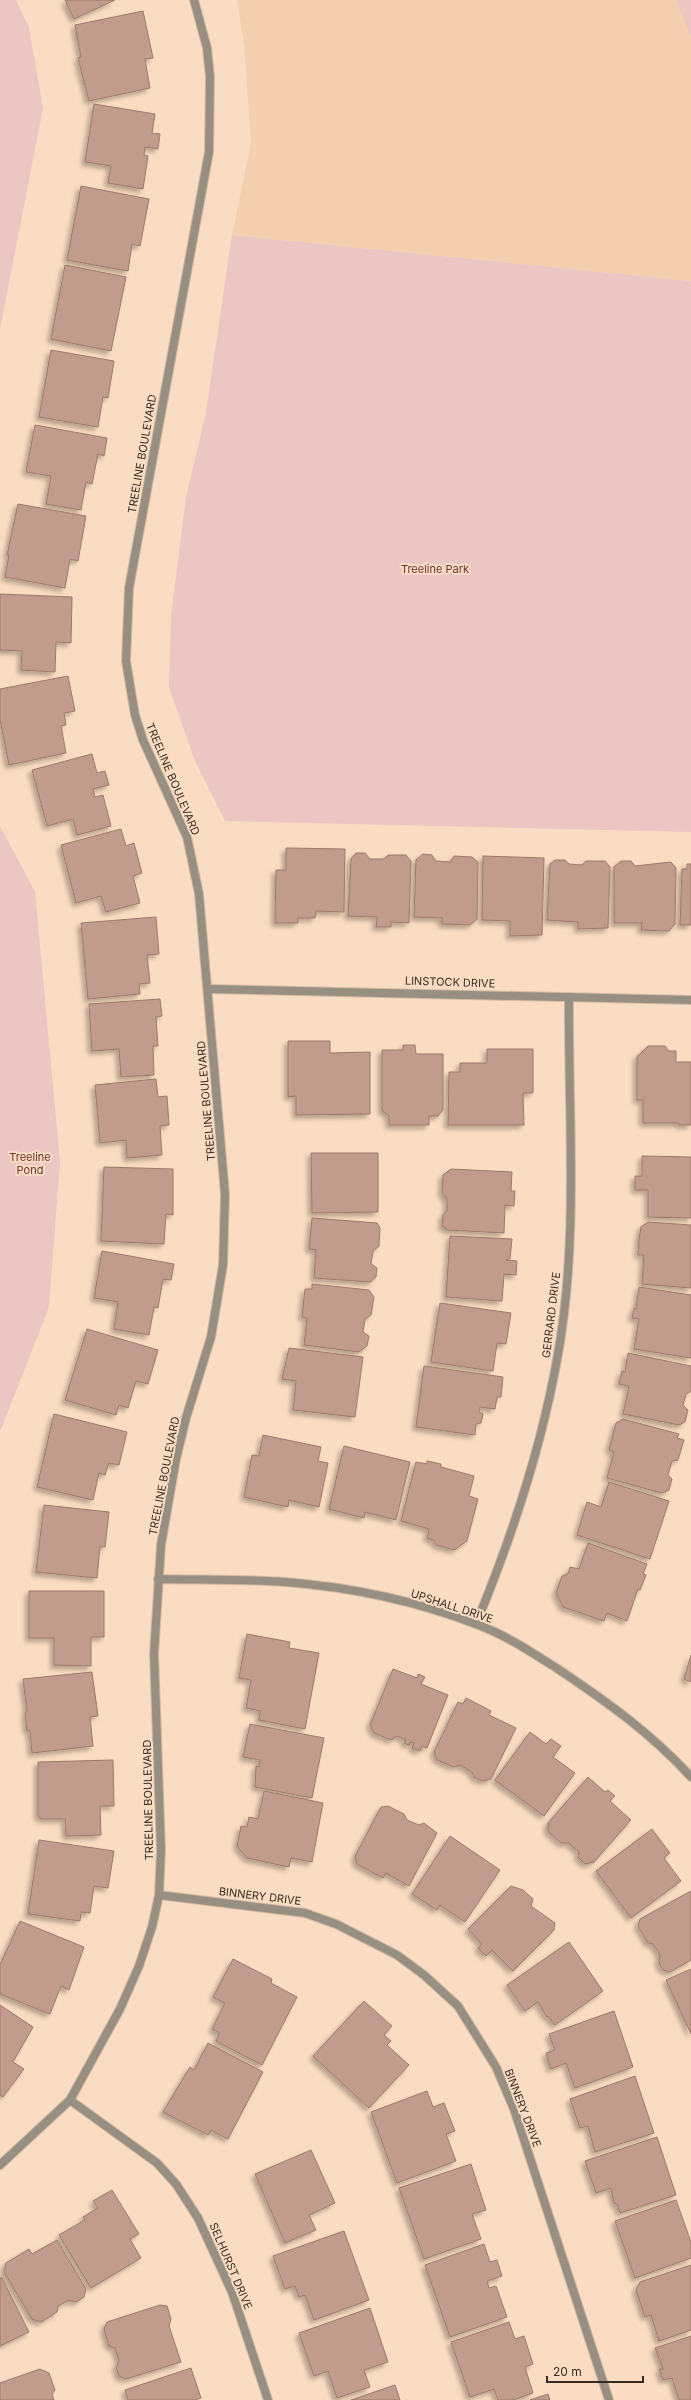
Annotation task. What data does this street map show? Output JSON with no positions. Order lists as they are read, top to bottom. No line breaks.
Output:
{"streets":{"street":["TREELINE BOULEVARD","LINSTOCK DRIVE","GERRARD DRIVE","UPSHALL DRIVE","BINNERY DRIVE","SELHURST DRIVE"]},"crossings":[["TREELINE BOULEVARD","LINSTOCK DRIVE"],["TREELINE BOULEVARD","UPSHALL DRIVE"],["TREELINE BOULEVARD","BINNERY DRIVE"],["TREELINE BOULEVARD","SELHURST DRIVE"],["LINSTOCK DRIVE","GERRARD DRIVE"],["GERRARD DRIVE","UPSHALL DRIVE"]],"parks":["Treeline Park","Treeline Pond"],"scale_bar":"20 m"}
